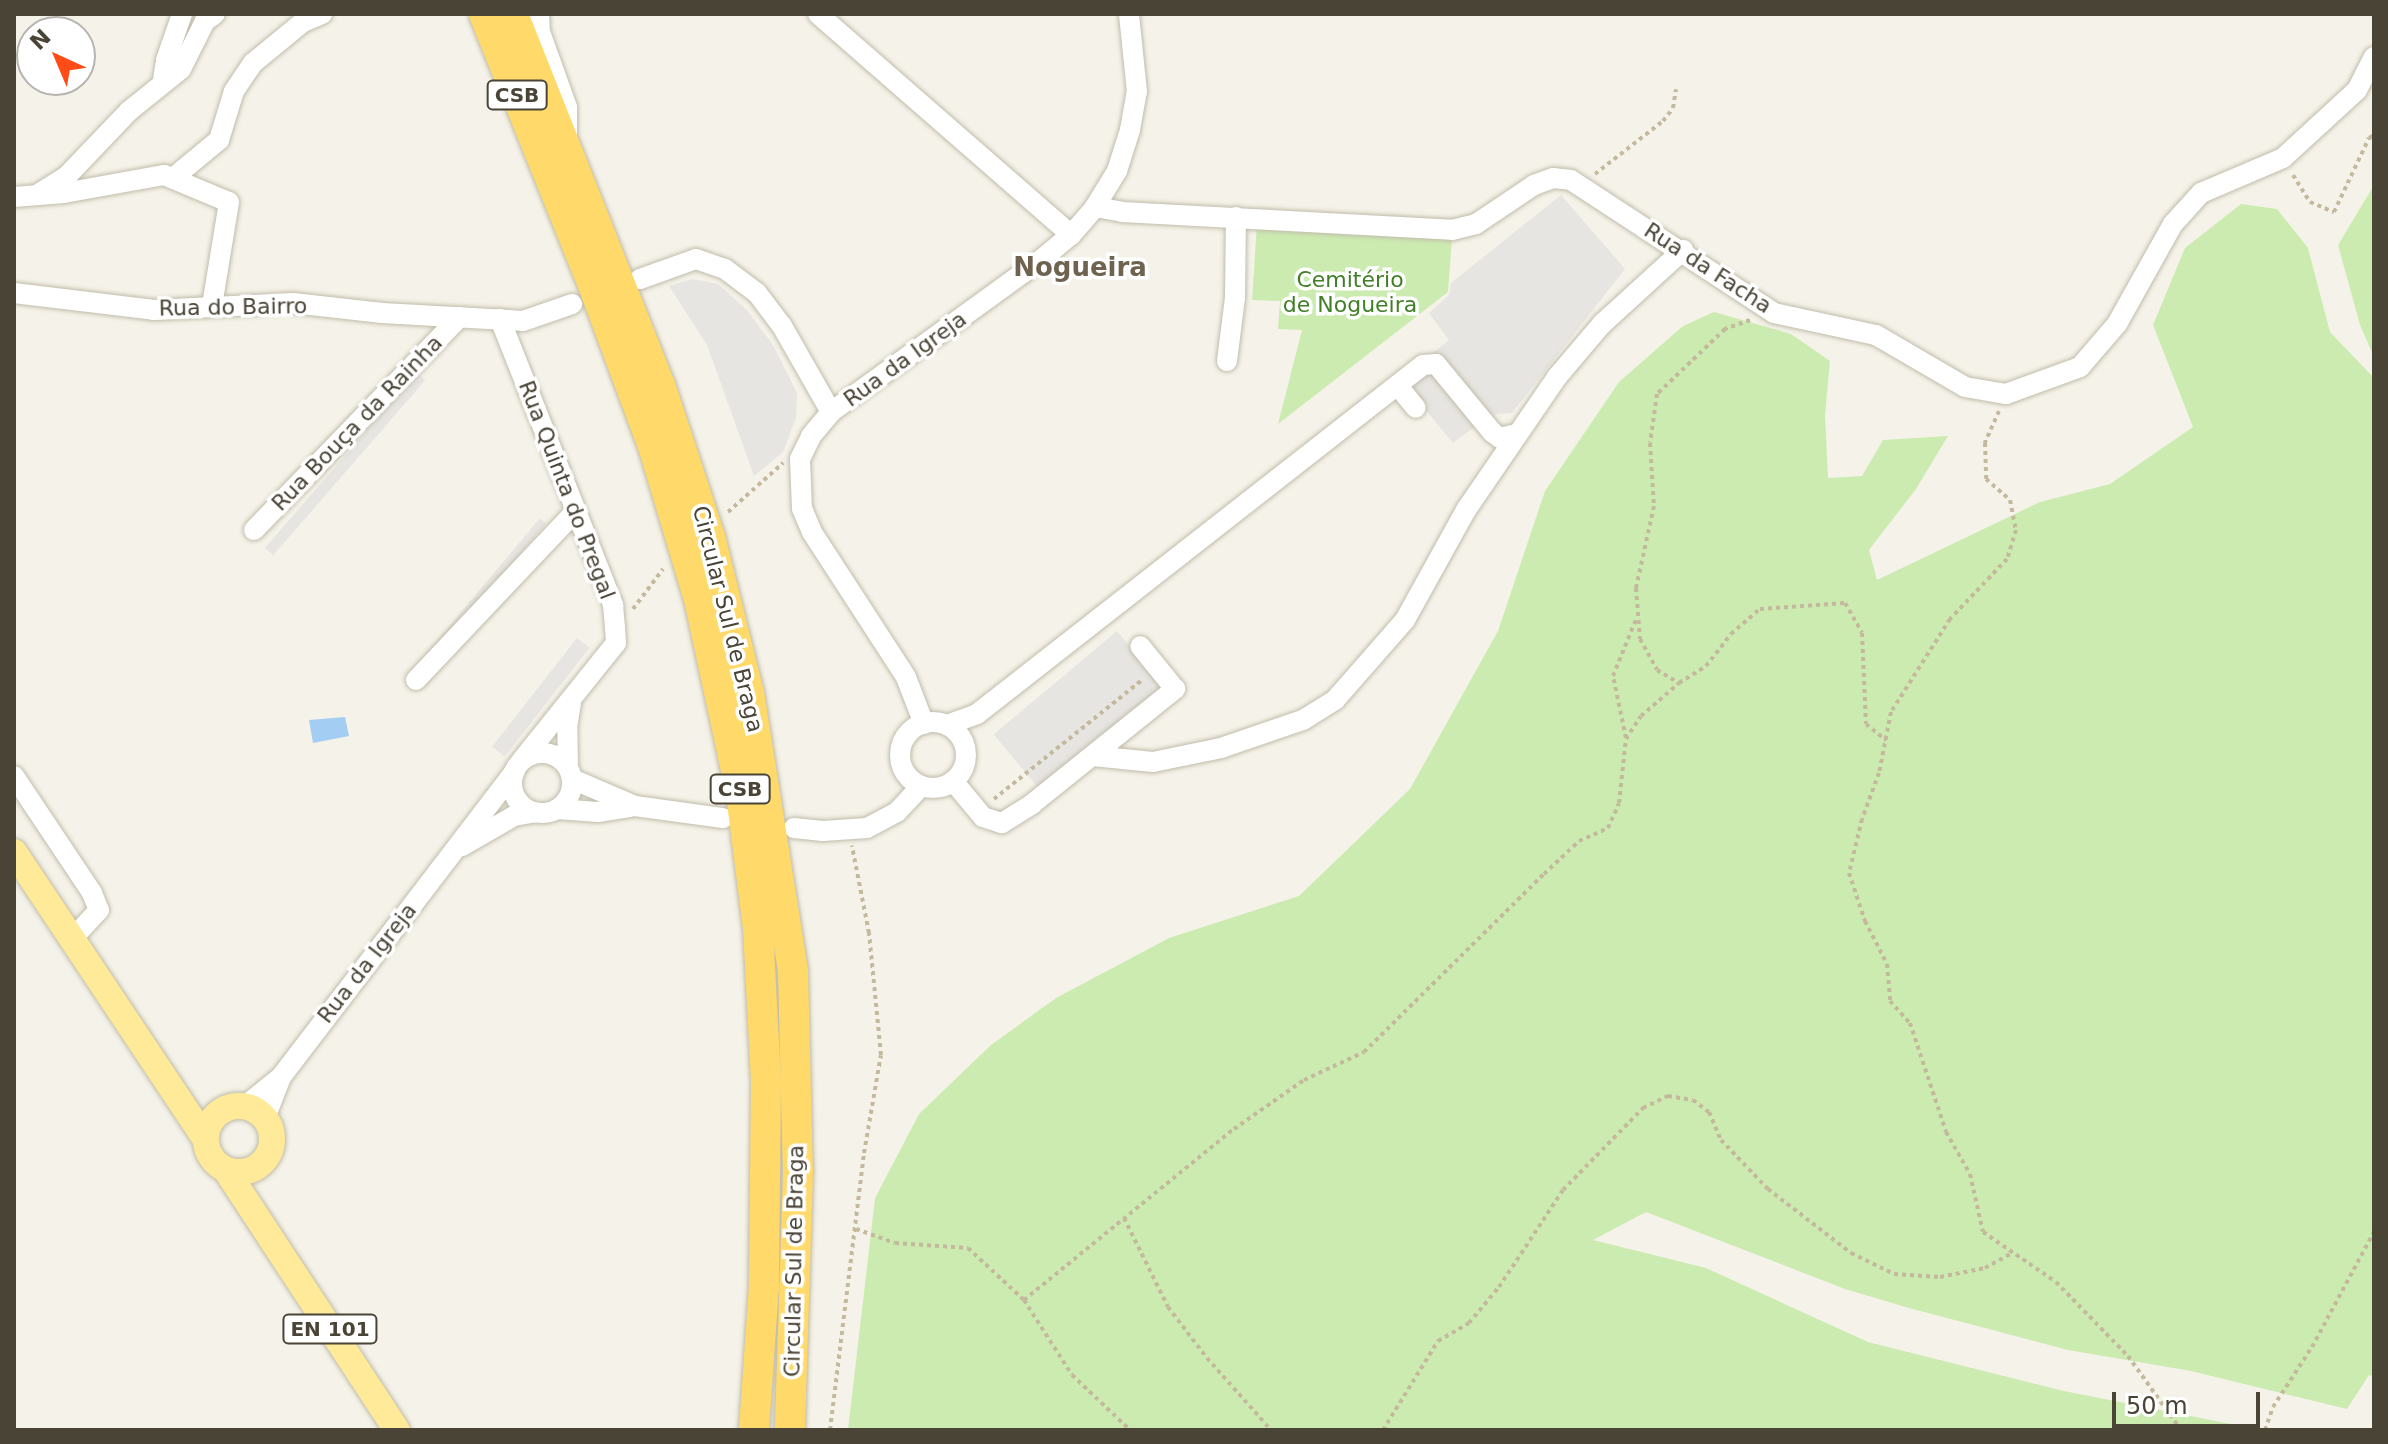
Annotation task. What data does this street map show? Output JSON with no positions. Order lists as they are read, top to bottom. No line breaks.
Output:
{"streets":{"highway":["CSB","Circular Sul de Braga"],"main road":["EN 101"],"street":["Rua da Facha","Rua do Bairro","Rua da Igreja","Rua Bouça da Rainha","Rua Quinta do Pregal"]},"crossings":[["CSB","Circular Sul de Braga"],["Rua do Bairro","Rua Bouça da Rainha"],["Rua do Bairro","Rua Quinta do Pregal"],["Rua da Igreja","Rua Quinta do Pregal"],["Rua da Igreja","EN 101"]],"districts":["Nogueira"],"parks":["Cemitério de Nogueira"],"scale_bar":"50 m","north":"top left"}
